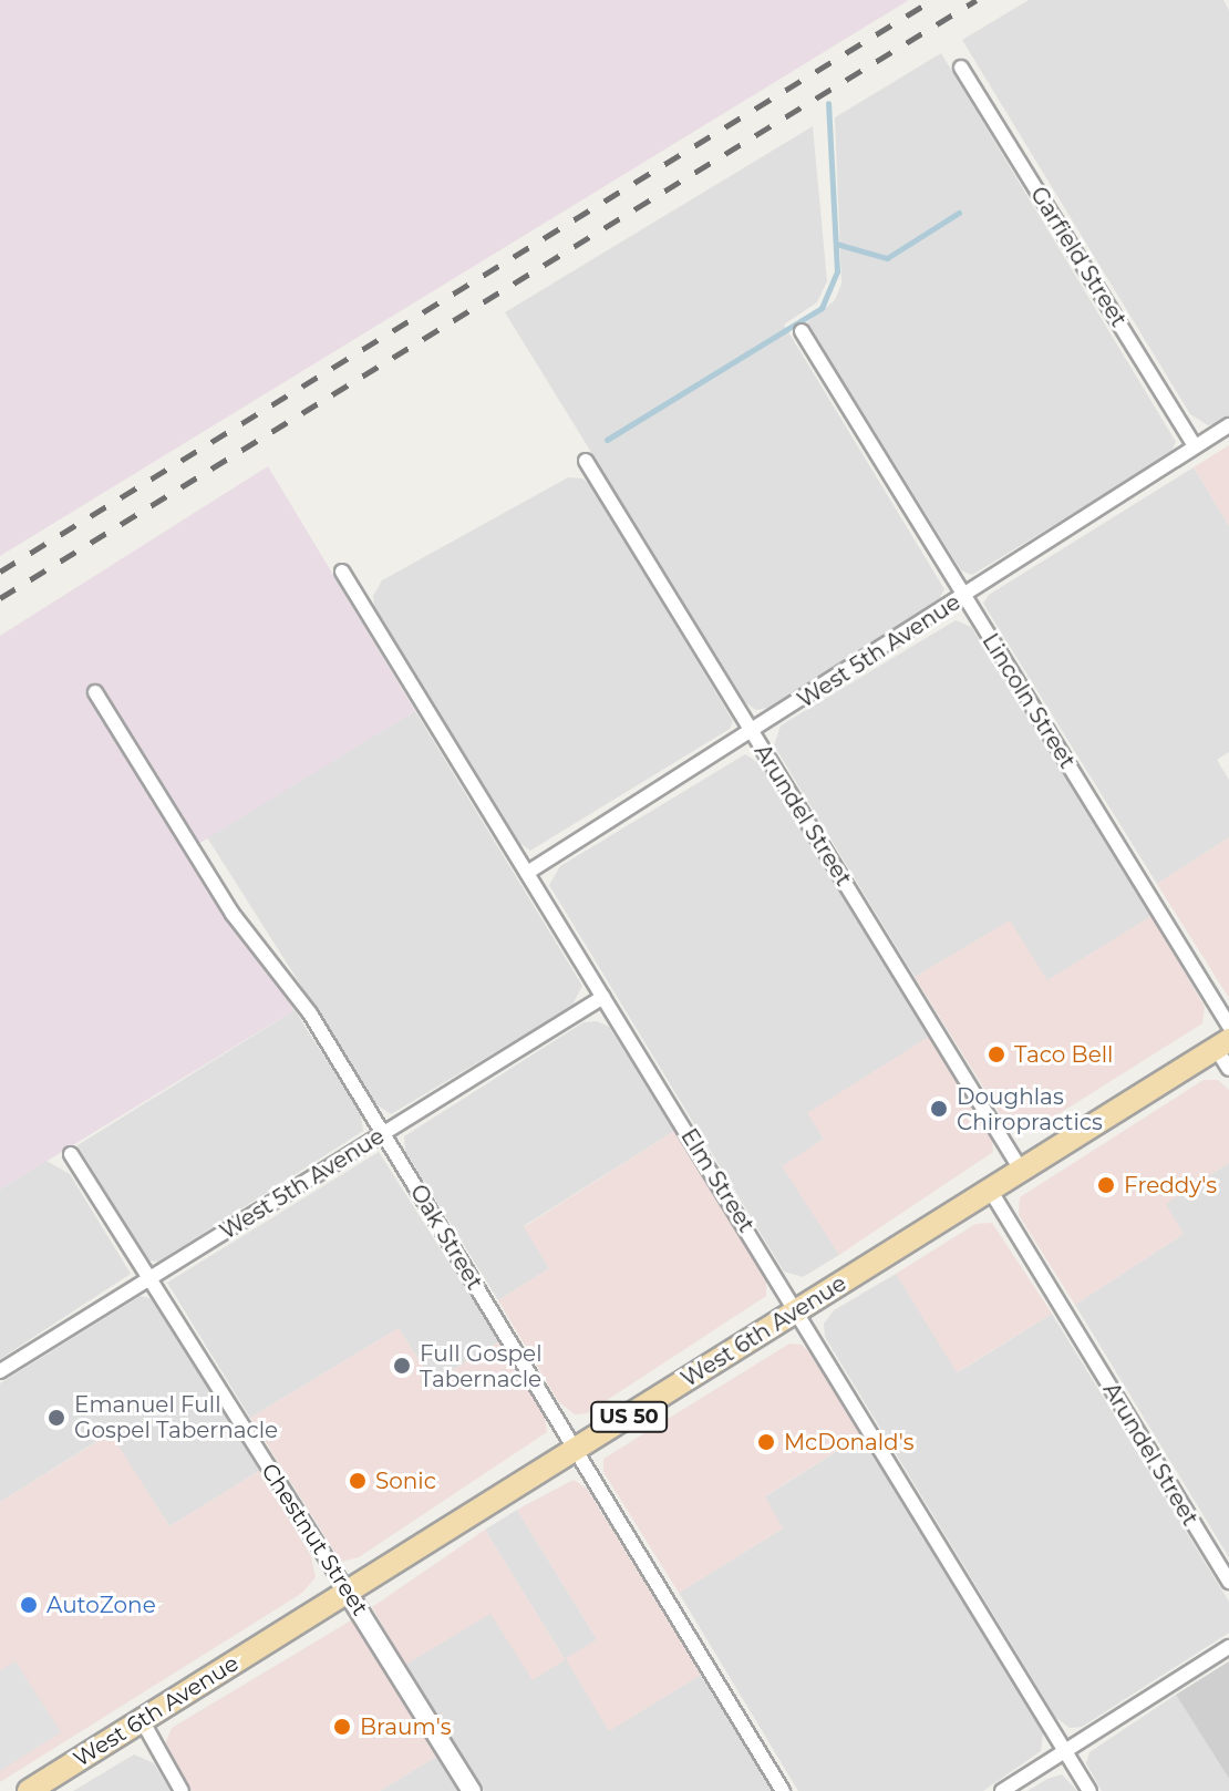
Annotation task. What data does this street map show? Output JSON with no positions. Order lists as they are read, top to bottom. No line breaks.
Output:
{"streets":{"main road":["West 6th Avenue","US 50"],"street":["Garfield Street","West 5th Avenue","Lincoln Street","Arundel Street","Elm Street","Oak Street","Chestnut Street"]},"crossings":[["Garfield Street","West 5th Avenue"],["West 5th Avenue","Lincoln Street"],["West 5th Avenue","Arundel Street"],["West 5th Avenue","Elm Street"],["West 5th Avenue","Oak Street"],["West 5th Avenue","Chestnut Street"],["Arundel Street","West 6th Avenue"],["Elm Street","West 6th Avenue"],["Oak Street","West 6th Avenue"],["West 6th Avenue","Chestnut Street"]],"places":["Taco Bell","Doughlas Chiropractics","Freddy's","Full Gospel Tabernacle","Emanuel Full Gospel Tabernacle","McDonald's","Sonic","AutoZone","Braum's"]}
